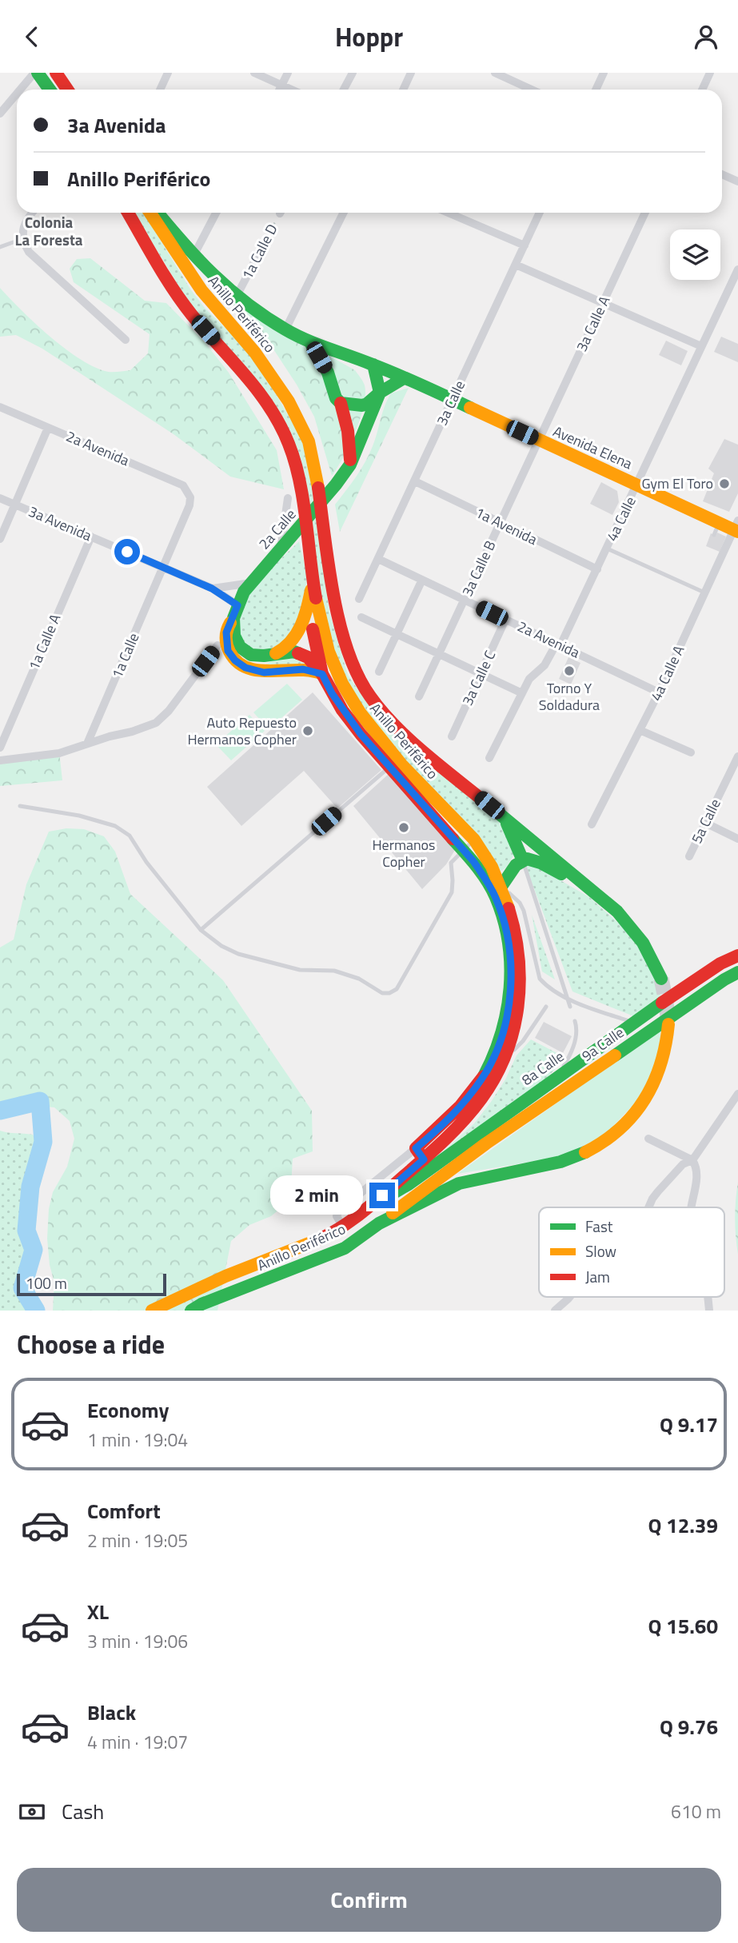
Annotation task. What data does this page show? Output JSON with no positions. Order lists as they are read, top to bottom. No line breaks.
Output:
{"streets":{"main road":["Anillo Periférico","Avenida Elena","2a Calle","9a Calle","8a Calle"],"street":["1a Calle D","3a Calle A","3a Calle","2a Avenida","4a Calle","3a Avenida","1a Avenida","3a Calle B","1a Calle A","1a Calle","4a Calle A","3a Calle C","5a Calle"]},"crossings":[["1a Calle D","Avenida Elena"],["Anillo Periférico","2a Calle"],["Anillo Periférico","9a Calle"],["Anillo Periférico","8a Calle"],["3a Calle A","Avenida Elena"],["3a Calle A","3a Calle B"],["3a Calle","Avenida Elena"],["3a Calle","2a Avenida"],["3a Calle","1a Avenida"],["Avenida Elena","4a Calle"],["Avenida Elena","2a Calle"],["Avenida Elena","3a Calle B"],["Avenida Elena","4a Calle A"],["2a Avenida","4a Calle"],["2a Avenida","3a Calle B"],["2a Avenida","1a Calle"],["2a Avenida","4a Calle A"],["2a Avenida","3a Calle C"],["4a Calle","1a Avenida"],["3a Avenida","2a Calle"],["3a Avenida","1a Calle A"],["3a Avenida","1a Calle"],["1a Avenida","3a Calle B"]],"districts":["Colonia La Foresta"],"places":["Gym El Toro","Torno Y Soldadura","Auto Repuesto Hermanos Copher","Hermanos Copher"],"legend":["Fast","Slow","Jam"],"scale_bar":"100 m","page":{"header":"Hoppr","banner":["3a Avenida","Anillo Periférico"],"bubble":"2 min","scale":"100 m","heading":"Choose a ride","list":[{"name":"Economy","note":"1 min · 19:04","value":"Q 9.17"},{"name":"Comfort","note":"2 min · 19:05","value":"Q 12.39"},{"name":"XL","note":"3 min · 19:06","value":"Q 15.60"},{"name":"Black","note":"4 min · 19:07","value":"Q 9.76"}],"pay":["Cash","610 m"],"buttons":"Confirm"}}
